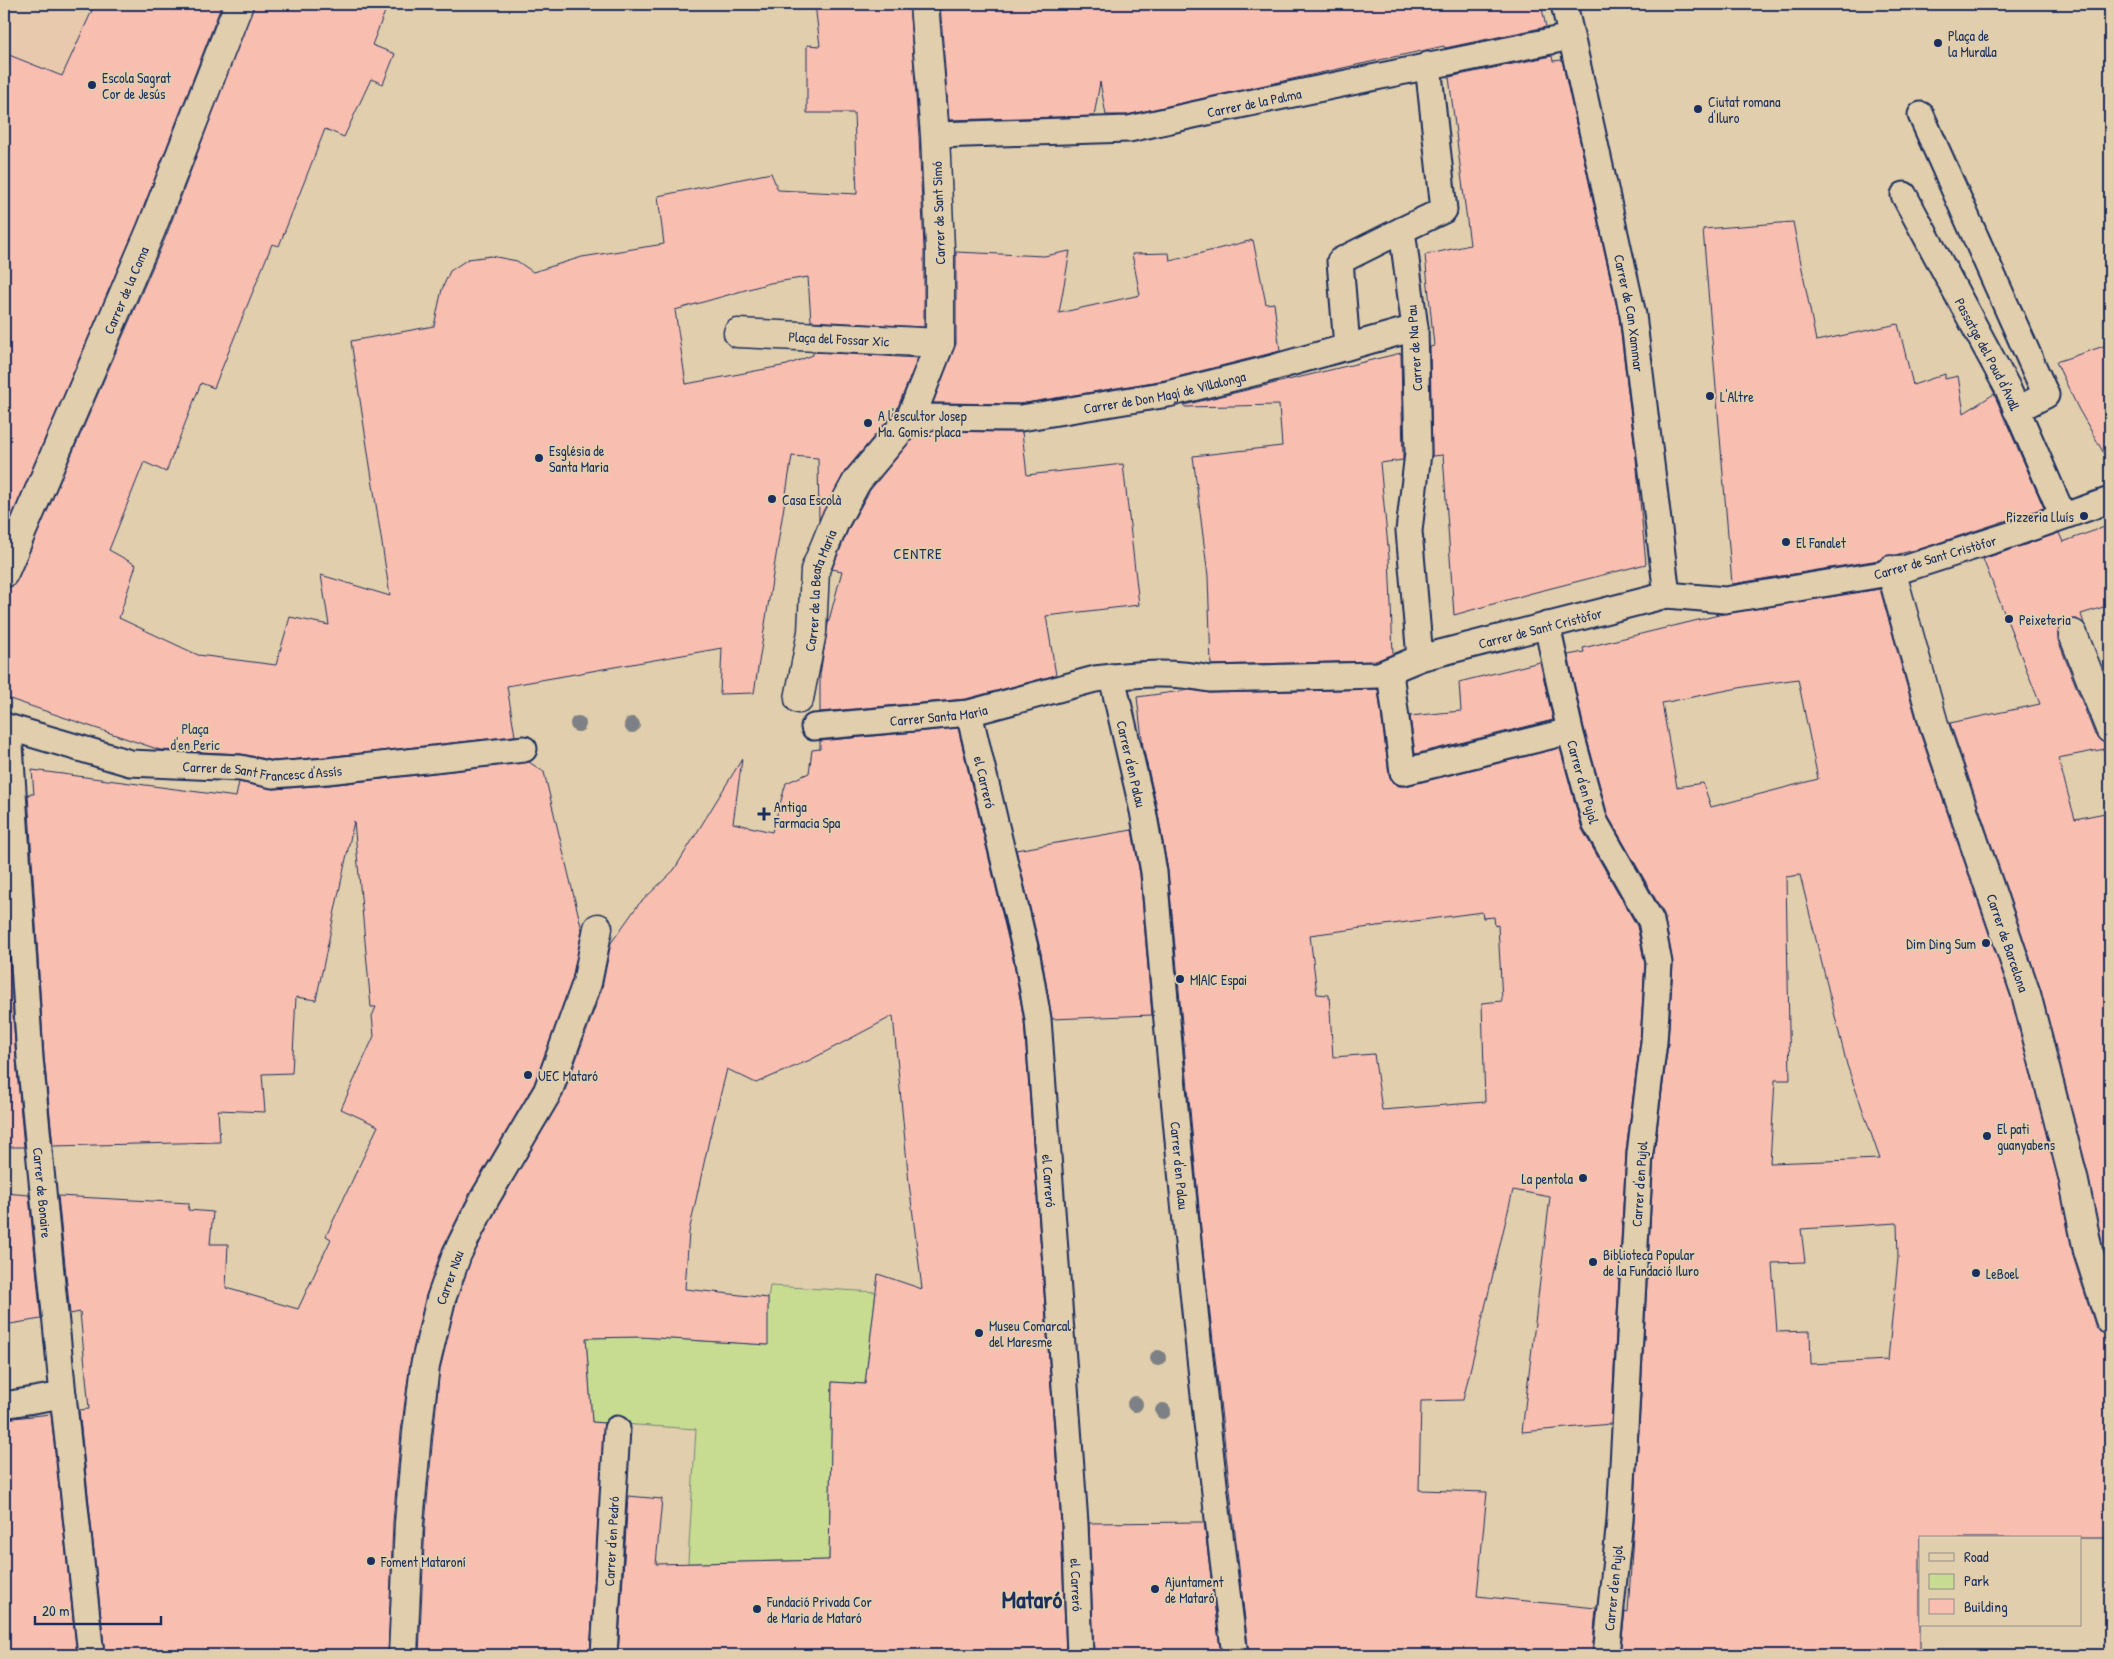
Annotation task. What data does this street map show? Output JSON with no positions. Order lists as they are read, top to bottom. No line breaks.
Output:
{"streets":{"street":["Carrer de la Palma","Carrer de Sant Simó","Carrer de la Coma","Carrer de Can Xammar","Plaça del Fossar Xic","Carrer de Na Pau","Passatge del Poud d'Avall","Carrer de Don Magí de Villalonga","Carrer de Sant Cristòfor","Carrer de la Beata Maria","Carrer Santa Maria","Carrer d'en Palau","Carrer de Sant Francesc d'Assís","el Carreró","Carrer d'en Pujol","Carrer de Barcelona","Carrer de Bonaire","Carrer Nou","Carrer d'en Pedró"]},"crossings":[["Carrer de la Palma","Carrer de Sant Simó"],["Carrer de la Palma","Carrer de Can Xammar"],["Carrer de Sant Simó","Plaça del Fossar Xic"],["Carrer de Sant Simó","Carrer de Don Magí de Villalonga"],["Carrer de Sant Simó","Carrer de la Beata Maria"],["Carrer de Can Xammar","Carrer de Sant Cristòfor"],["Carrer de Na Pau","Carrer de Don Magí de Villalonga"],["Carrer de Na Pau","Carrer de Sant Cristòfor"],["Passatge del Poud d'Avall","Carrer de Sant Cristòfor"],["Carrer de Don Magí de Villalonga","Carrer de la Beata Maria"],["Carrer de Sant Cristòfor","Carrer Santa Maria"],["Carrer de Sant Cristòfor","Carrer d'en Palau"],["Carrer de Sant Cristòfor","Carrer d'en Pujol"],["Carrer de Sant Cristòfor","Carrer de Barcelona"],["Carrer Santa Maria","el Carreró"],["Carrer de Sant Francesc d'Assís","Carrer de Bonaire"]],"districts":["CENTRE","Mataró"],"parks":["Plaça d'en Peric"],"places":{"other":["Plaça de la Muralla","Escola Sagrat Cor de Jesús","Ciutat romana d'Iluro","L'Altre","A l'escultor Josep Ma. Gomis. placa","Església de Santa Maria","Casa Escolà","Pizzeria Lluís","El Fanalet","Peixeteria","Dim Ding Sum","M|A|C Espai","UEC Mataró","El pati guanyabens","La pentola","Biblioteca Popular de la Fundació Iluro","LeBoel","Museu Comarcal del Maresme","Foment Mataroní","Ajuntament de Mataró","Fundació Privada Cor de Maria de Mataró"],"health":["Antiga Farmacia Spa"]},"legend":["Road","Park","Building"],"scale_bar":"20 m"}
